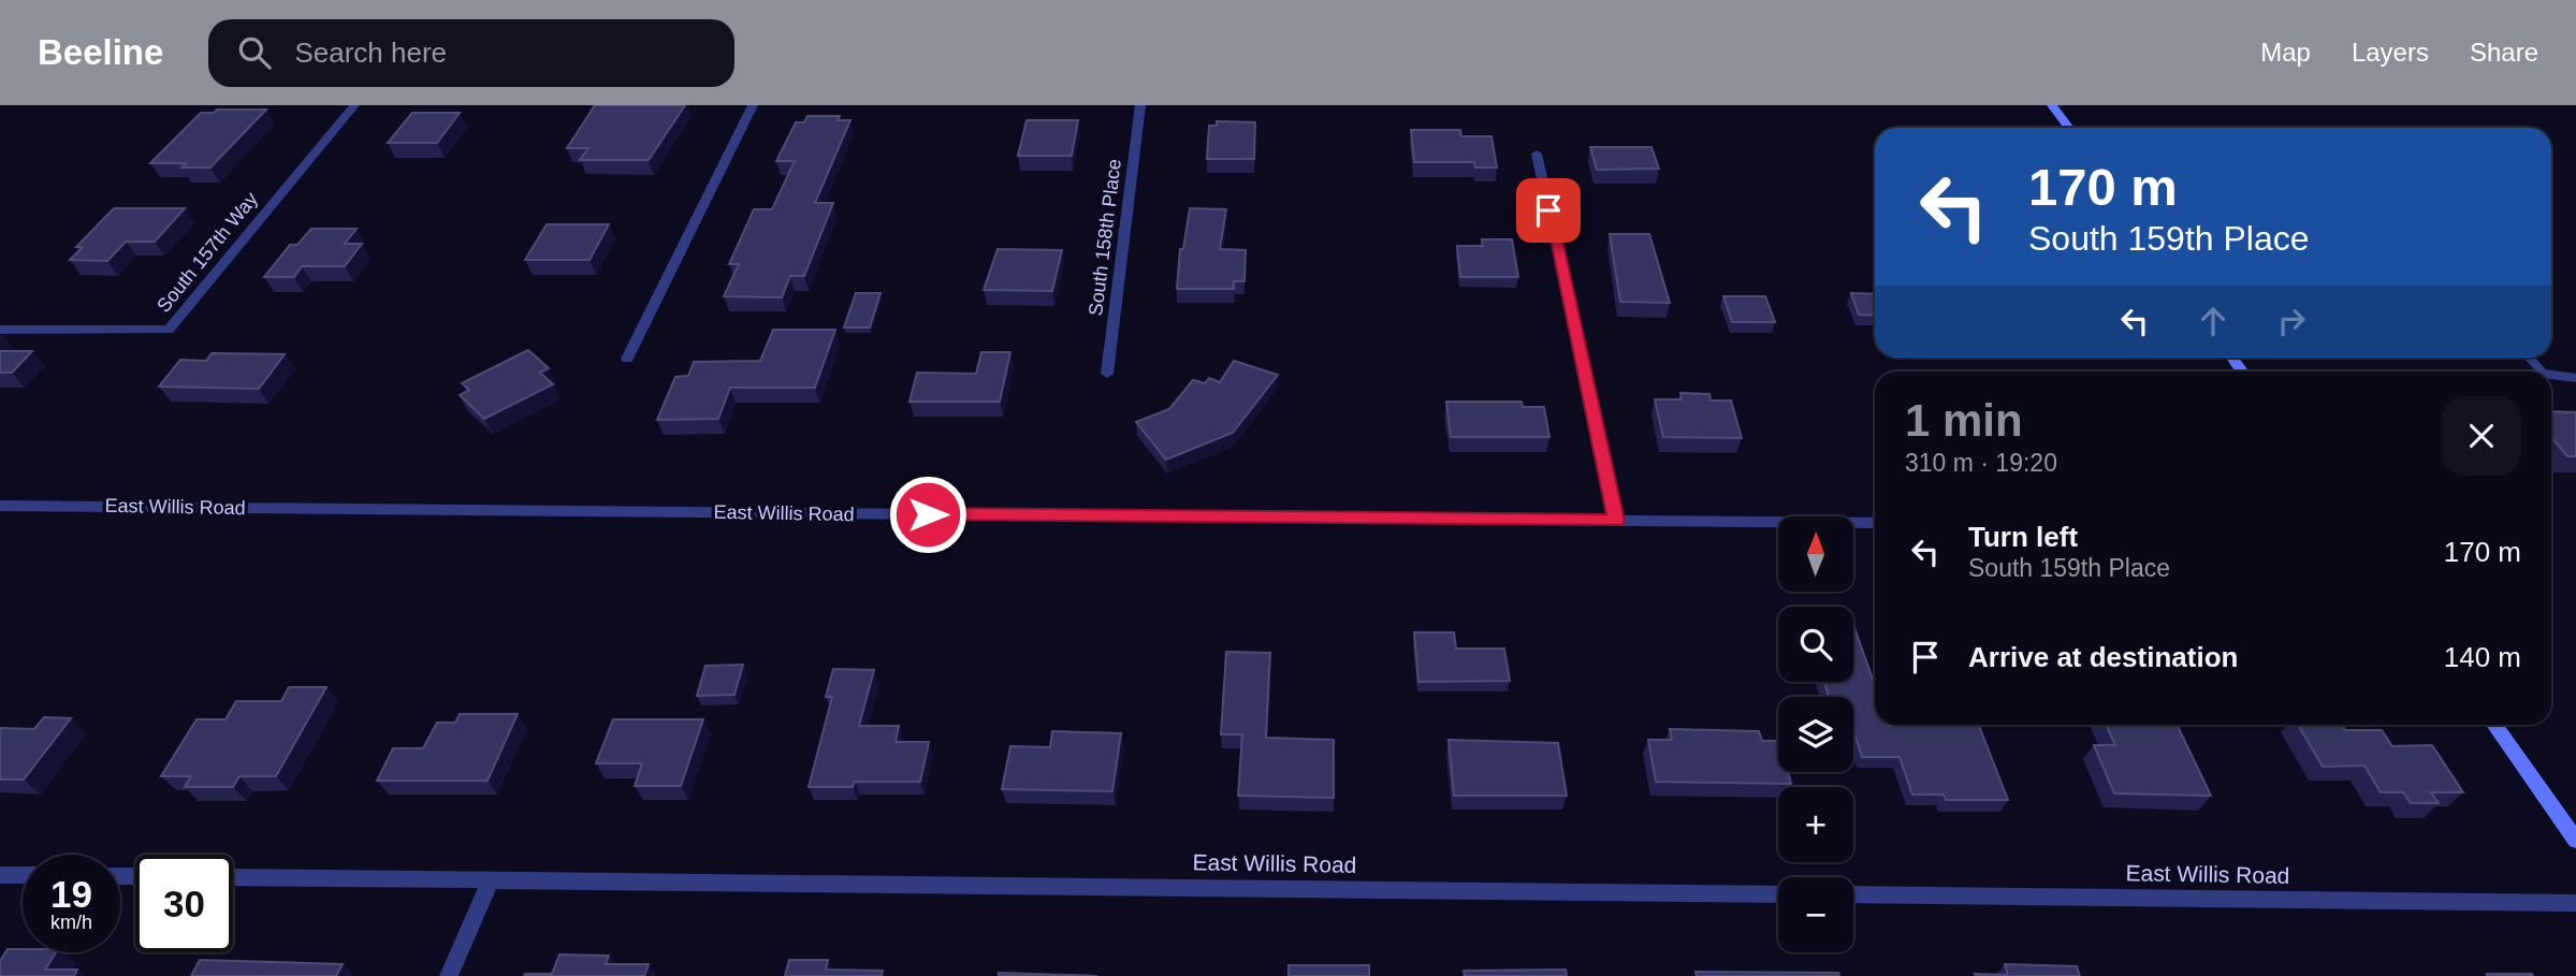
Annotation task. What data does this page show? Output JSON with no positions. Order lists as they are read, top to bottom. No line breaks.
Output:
{"streets":{"street":["South 158th Place","South 157th Way","East Willis Road"]},"north":"top","page":{"header":"Beeline","search":"Search here","nav":["Map","Layers","Share"],"turn":["170 m","South 159th Place"],"heading":["1 min","310 m · 19:20"],"list":[{"name":"Turn left","note":"South 159th Place","value":"170 m"},{"name":"Arrive at destination","value":"140 m"}],"map_buttons":["+","−"],"speed":"19 km/h","limit":"30"}}
